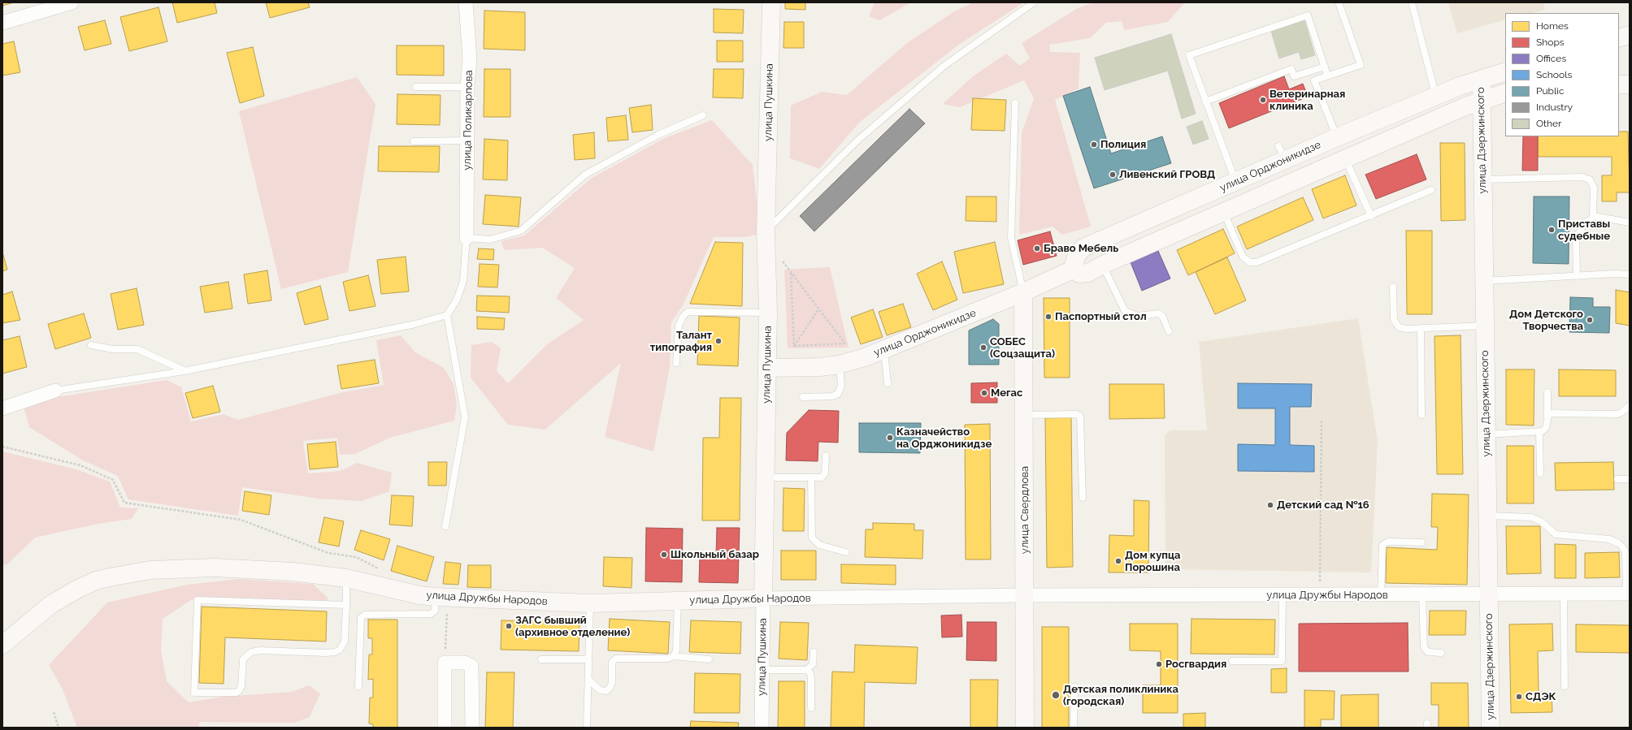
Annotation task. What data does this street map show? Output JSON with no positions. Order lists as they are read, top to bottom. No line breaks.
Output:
{"streets":{"street":["улица Пушкина","улица Поликарпова","улица Дзержинского","улица Орджоникидзе","улица Свердлова","улица Дружбы Народов"]},"crossings":[["улица Пушкина","улица Орджоникидзе"],["улица Пушкина","улица Дружбы Народов"],["улица Дзержинского","улица Орджоникидзе"],["улица Дзержинского","улица Дружбы Народов"],["улица Орджоникидзе","улица Свердлова"],["улица Свердлова","улица Дружбы Народов"]],"places":["Ветеринарная клиника","Полиция","Ливенский ГРОВД","Приставы судебные","Браво Мебель","Паспортный стол","Дом Детского Творчества","Талант типография","СОБЕС (Соцзащита)","Мегас","Казначейство на Орджоникидзе","Детский сад №16","Школьный базар","Дом купца Порошина","ЗАГС бывший (архивное отделение)","Росгвардия","Детская поликлиника (городская)","СДЭК"],"legend":["Homes","Shops","Offices","Schools","Public","Industry","Other"]}
